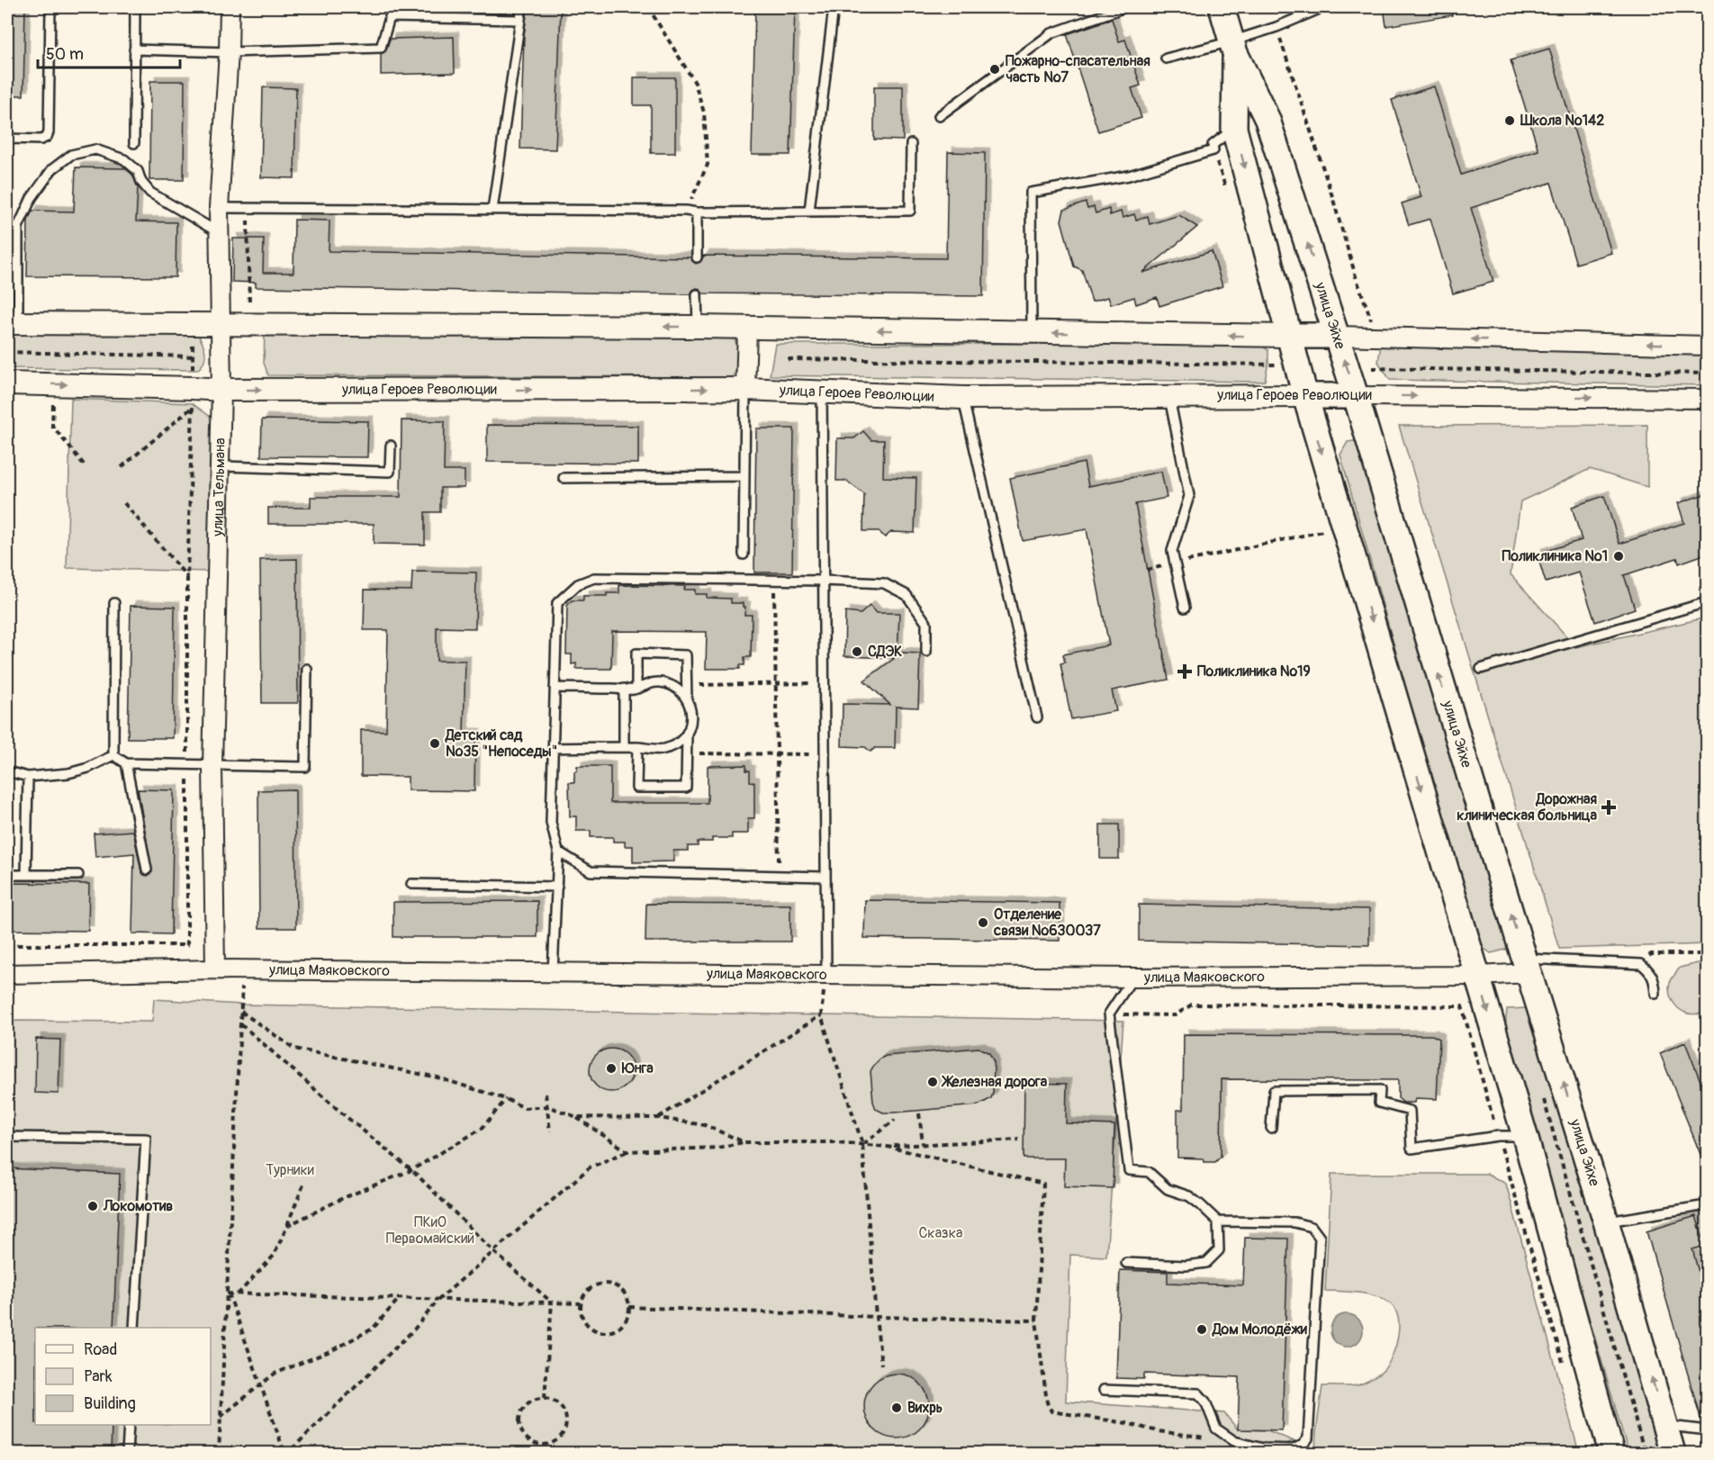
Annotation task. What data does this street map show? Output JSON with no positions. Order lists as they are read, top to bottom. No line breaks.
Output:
{"streets":{"main road":["улица Эйхе","улица Героев Революции"],"street":["улица Тельмана","улица Маяковского"]},"crossings":[["улица Эйхе","улица Героев Революции"],["улица Эйхе","улица Маяковского"],["улица Героев Революции","улица Тельмана"],["улица Тельмана","улица Маяковского"]],"parks":["Турники","ПКиО Первомайский","Сказка"],"places":{"other":["Пожарно-спасательная часть №7","Школа №142","Поликлиника №1","СДЭК","Детский сад №35 \"Непоседы\"","Отделение связи №630037","Юнга","Железная дорога","Локомотив","Дом Молодёжи","Вихрь"],"health":["Поликлиника №19","Дорожная клиническая больница"]},"legend":["Road","Park","Building"],"scale_bar":"50 m"}
